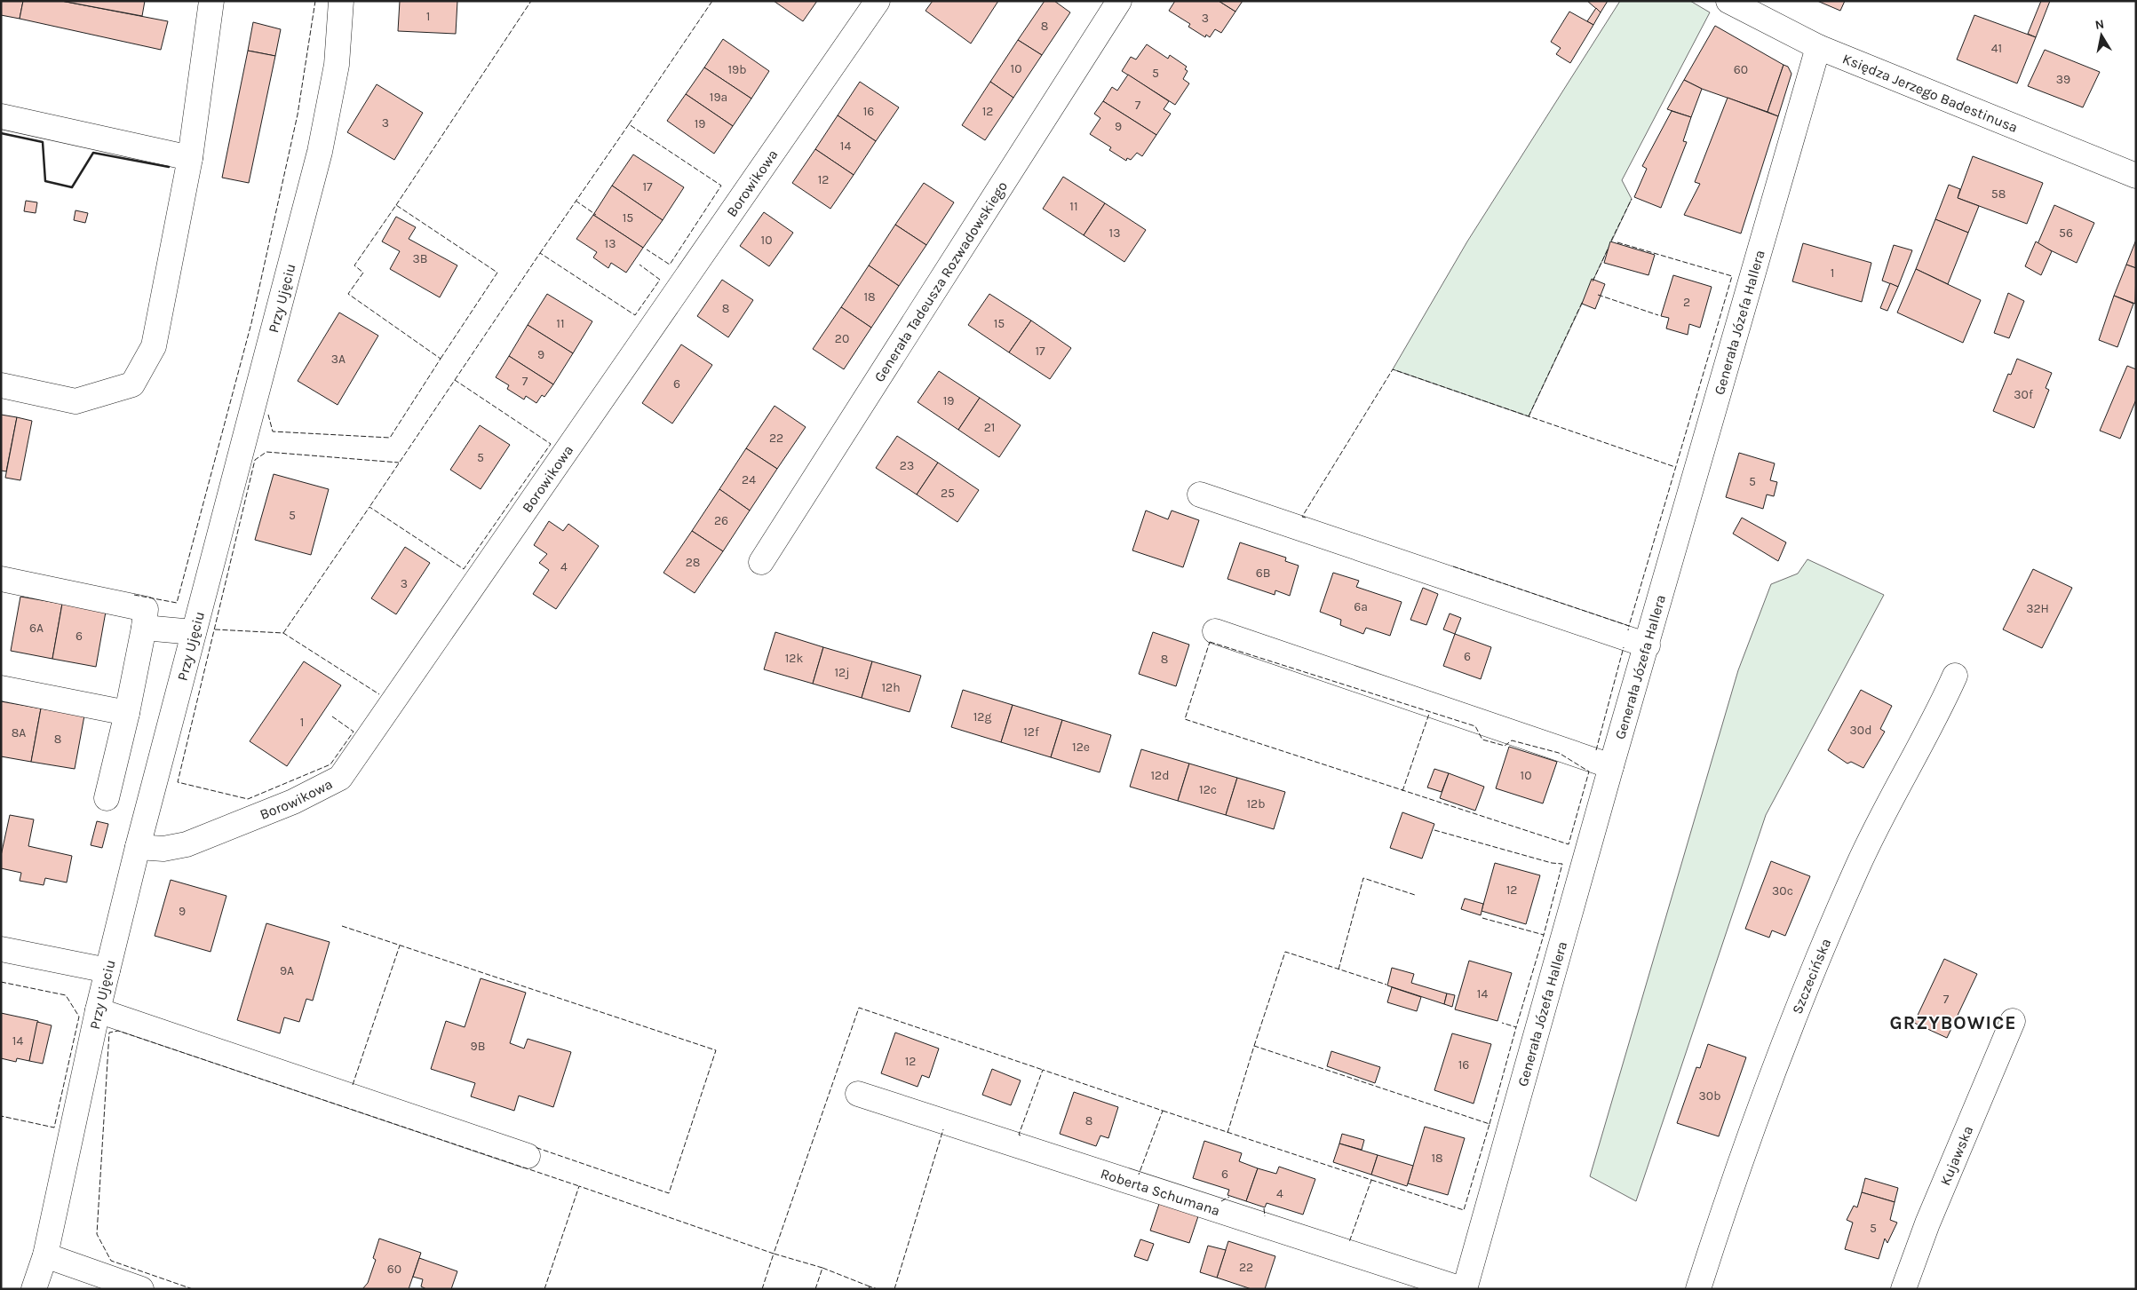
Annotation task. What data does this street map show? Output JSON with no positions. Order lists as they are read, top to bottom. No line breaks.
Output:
{"streets":{"street":["Księdza Jerzego Badestinusa","Borowikowa","Generała Tadeusza Rozwadowskiego","Przy Ujęciu","Generała Józefa Hallera","Szczecińska","Kujawska","Roberta Schumana"]},"crossings":[["Księdza Jerzego Badestinusa","Generała Józefa Hallera"],["Borowikowa","Przy Ujęciu"],["Generała Józefa Hallera","Roberta Schumana"]],"districts":["GRZYBOWICE"],"house_numbers":["1","3","8","41","10","19b","60","5","39","19a","7","16","12","3","19","9","14","12","17","58","11","15","13","56","10","13","3B","1","18","2","8","11","15","20","17","9","3A","7","6","30f","19","21","22","5","23","24","5","25","5","26","28","4","6B","3","6a","32H","6A","6","6","12k","8","12j","12h","12g","1","30d","12f","8A","8","12e","12d","10","12c","12b","12","30c","9","9A","14","7","14","9B","12","16","30b","8","18","6","4","5","22","60"],"north":"top"}
